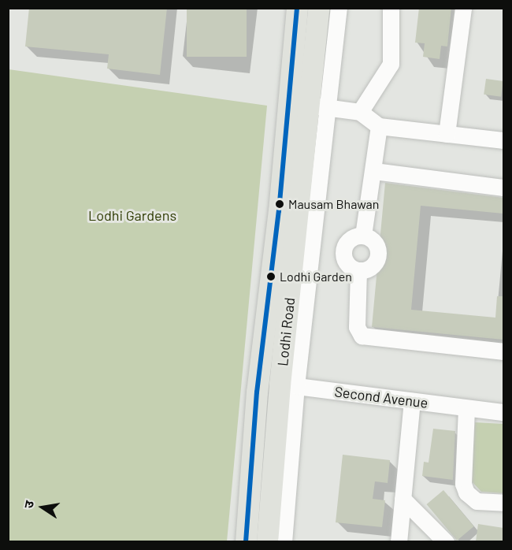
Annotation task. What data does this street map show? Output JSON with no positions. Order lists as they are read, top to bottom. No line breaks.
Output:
{"streets":{"main road":["Lodhi Road"],"street":["Second Avenue"]},"crossings":[["Lodhi Road","Second Avenue"]],"parks":["Lodhi Gardens"],"places":["Mausam Bhawan","Lodhi Garden"],"north":"left"}
